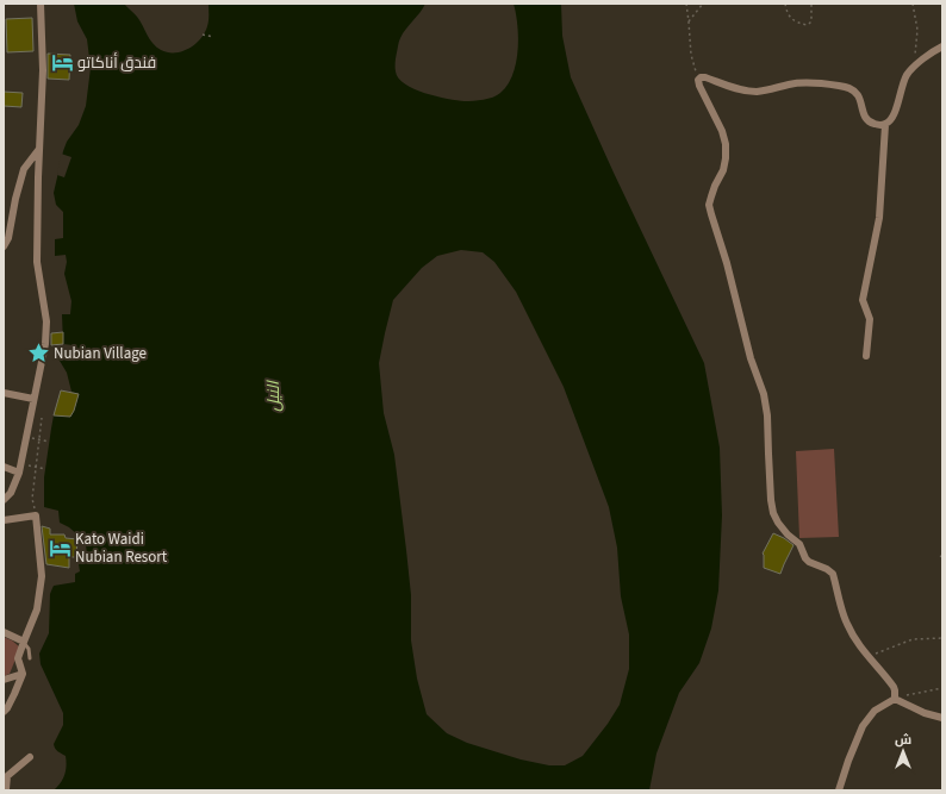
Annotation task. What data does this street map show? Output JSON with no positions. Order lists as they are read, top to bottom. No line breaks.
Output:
{"water":["النيل"],"places":{"hotel":["فندق أناكاتو","Kato Waidi Nubian Resort"],"place":["Nubian Village"]},"north":"top"}
